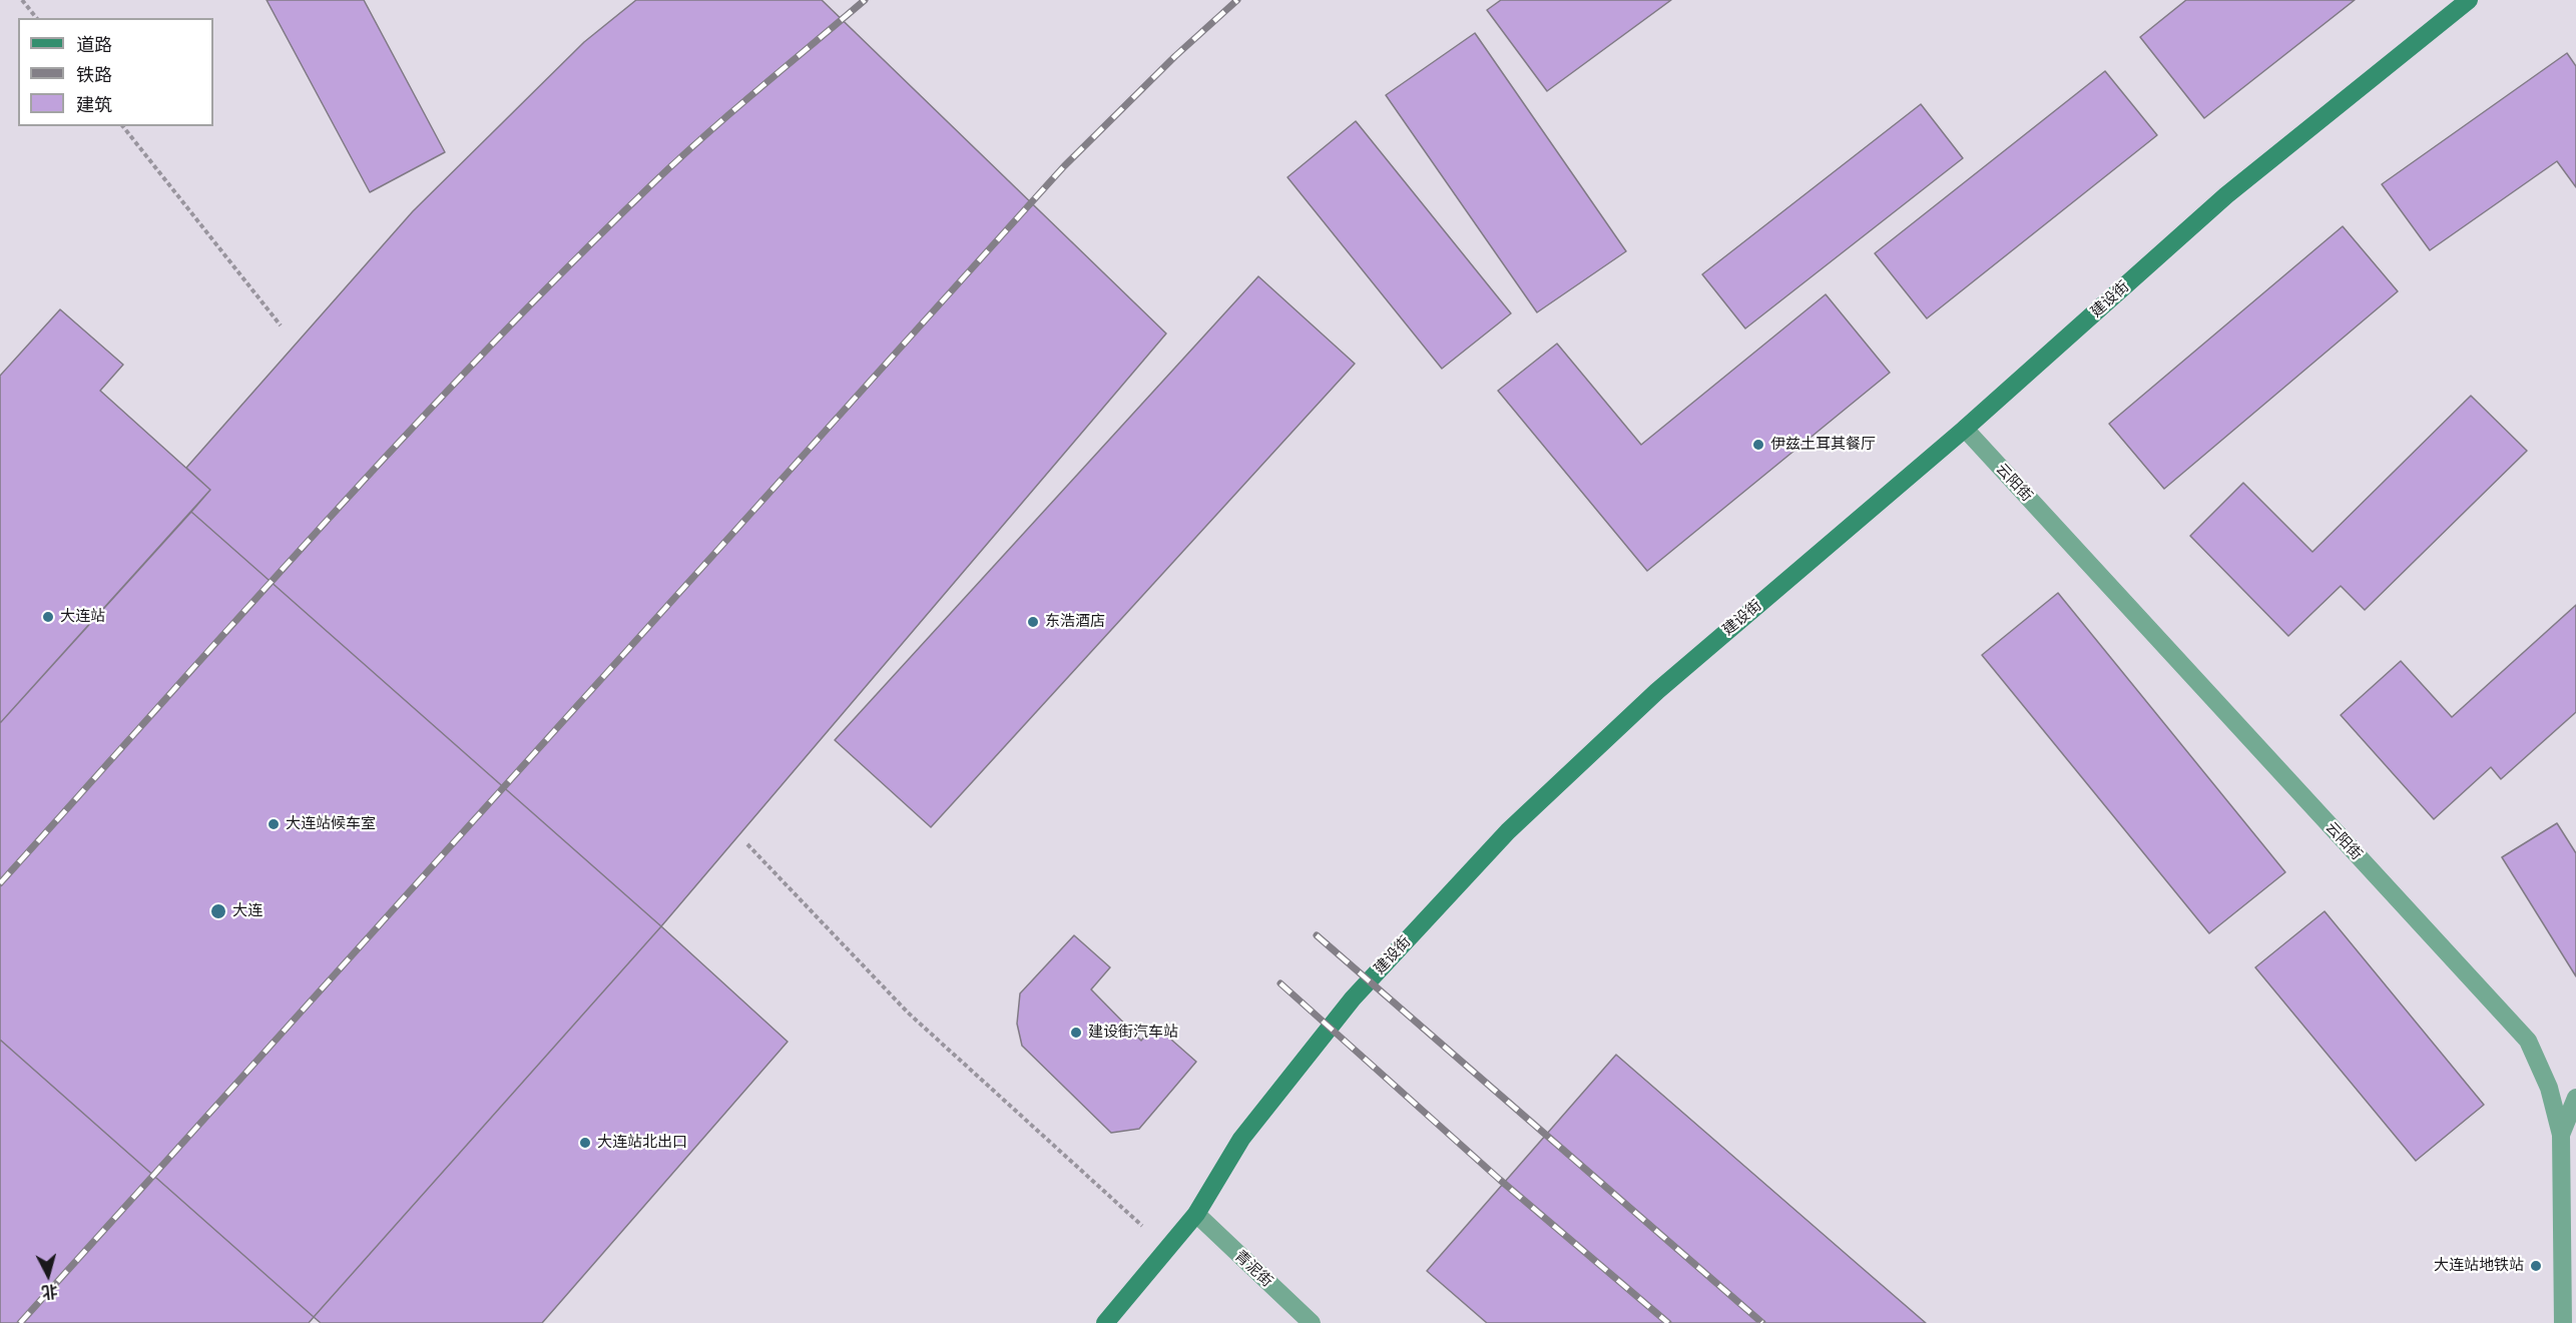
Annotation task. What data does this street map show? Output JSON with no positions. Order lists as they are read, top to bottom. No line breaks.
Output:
{"streets":{"main road":["建设街"],"street":["云阳街","青泥街"]},"crossings":[["建设街","云阳街"],["建设街","青泥街"]],"places":["伊兹土耳其餐厅","大连站","东浩酒店","大连站候车室","大连","建设街汽车站","大连站北出口","大连站地铁站"],"legend":["道路","铁路","建筑"],"north":"bottom"}
